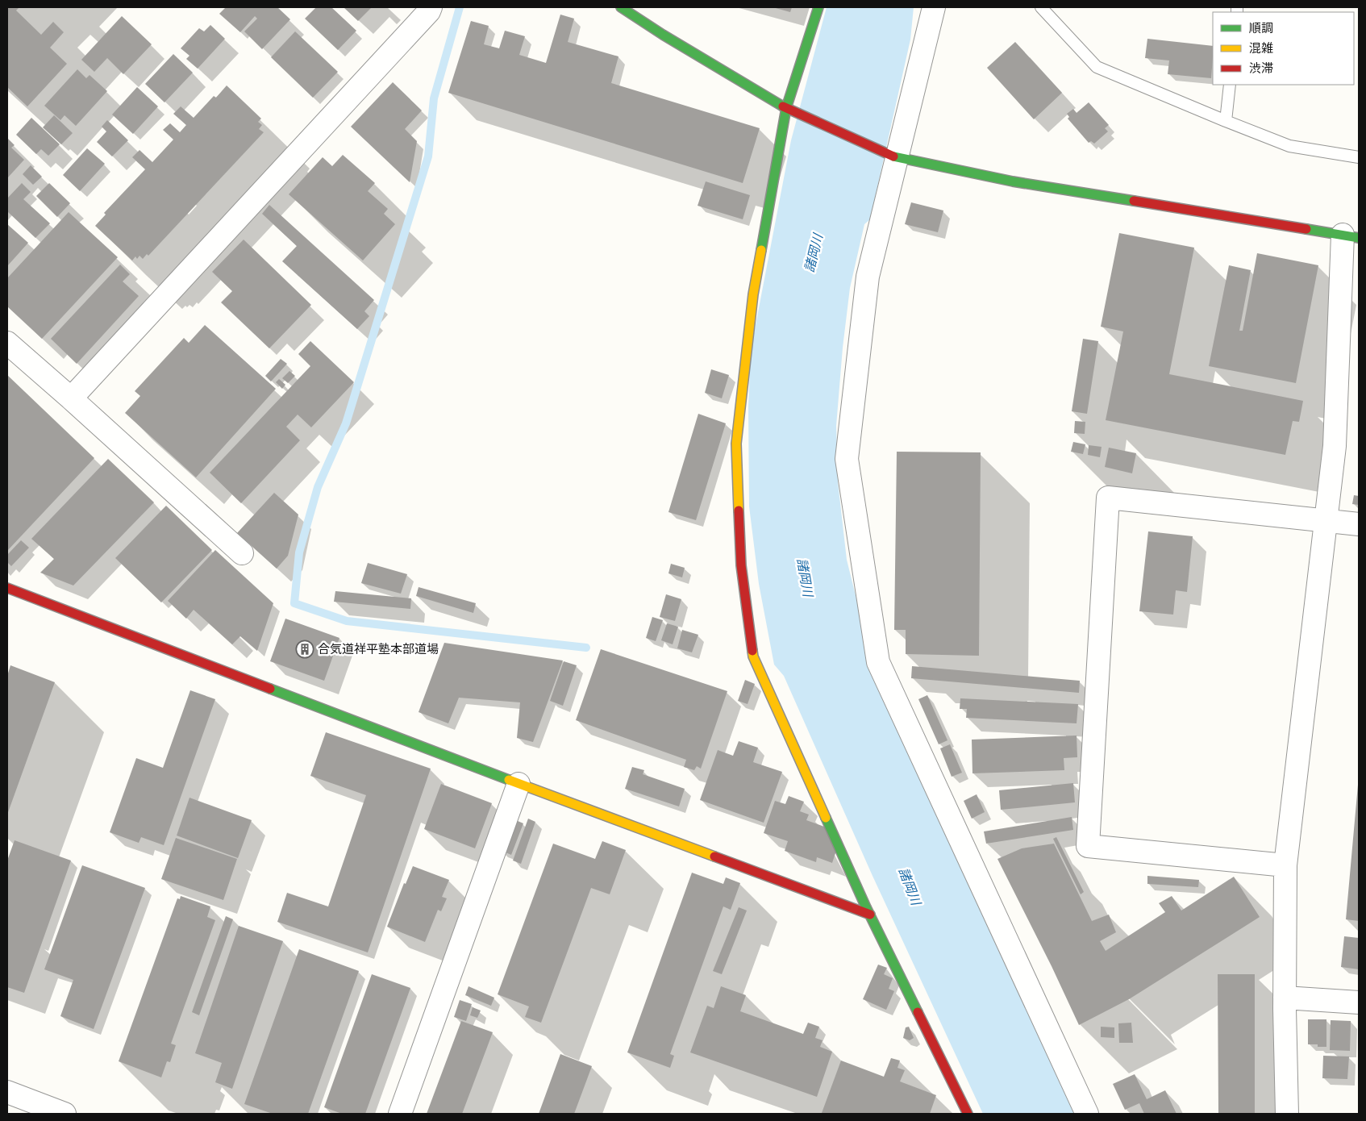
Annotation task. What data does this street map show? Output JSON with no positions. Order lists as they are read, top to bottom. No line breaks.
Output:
{"water":["諸岡川"],"places":{"building":["合気道祥平塾本部道場"]},"legend":["順調","混雑","渋滞"]}
